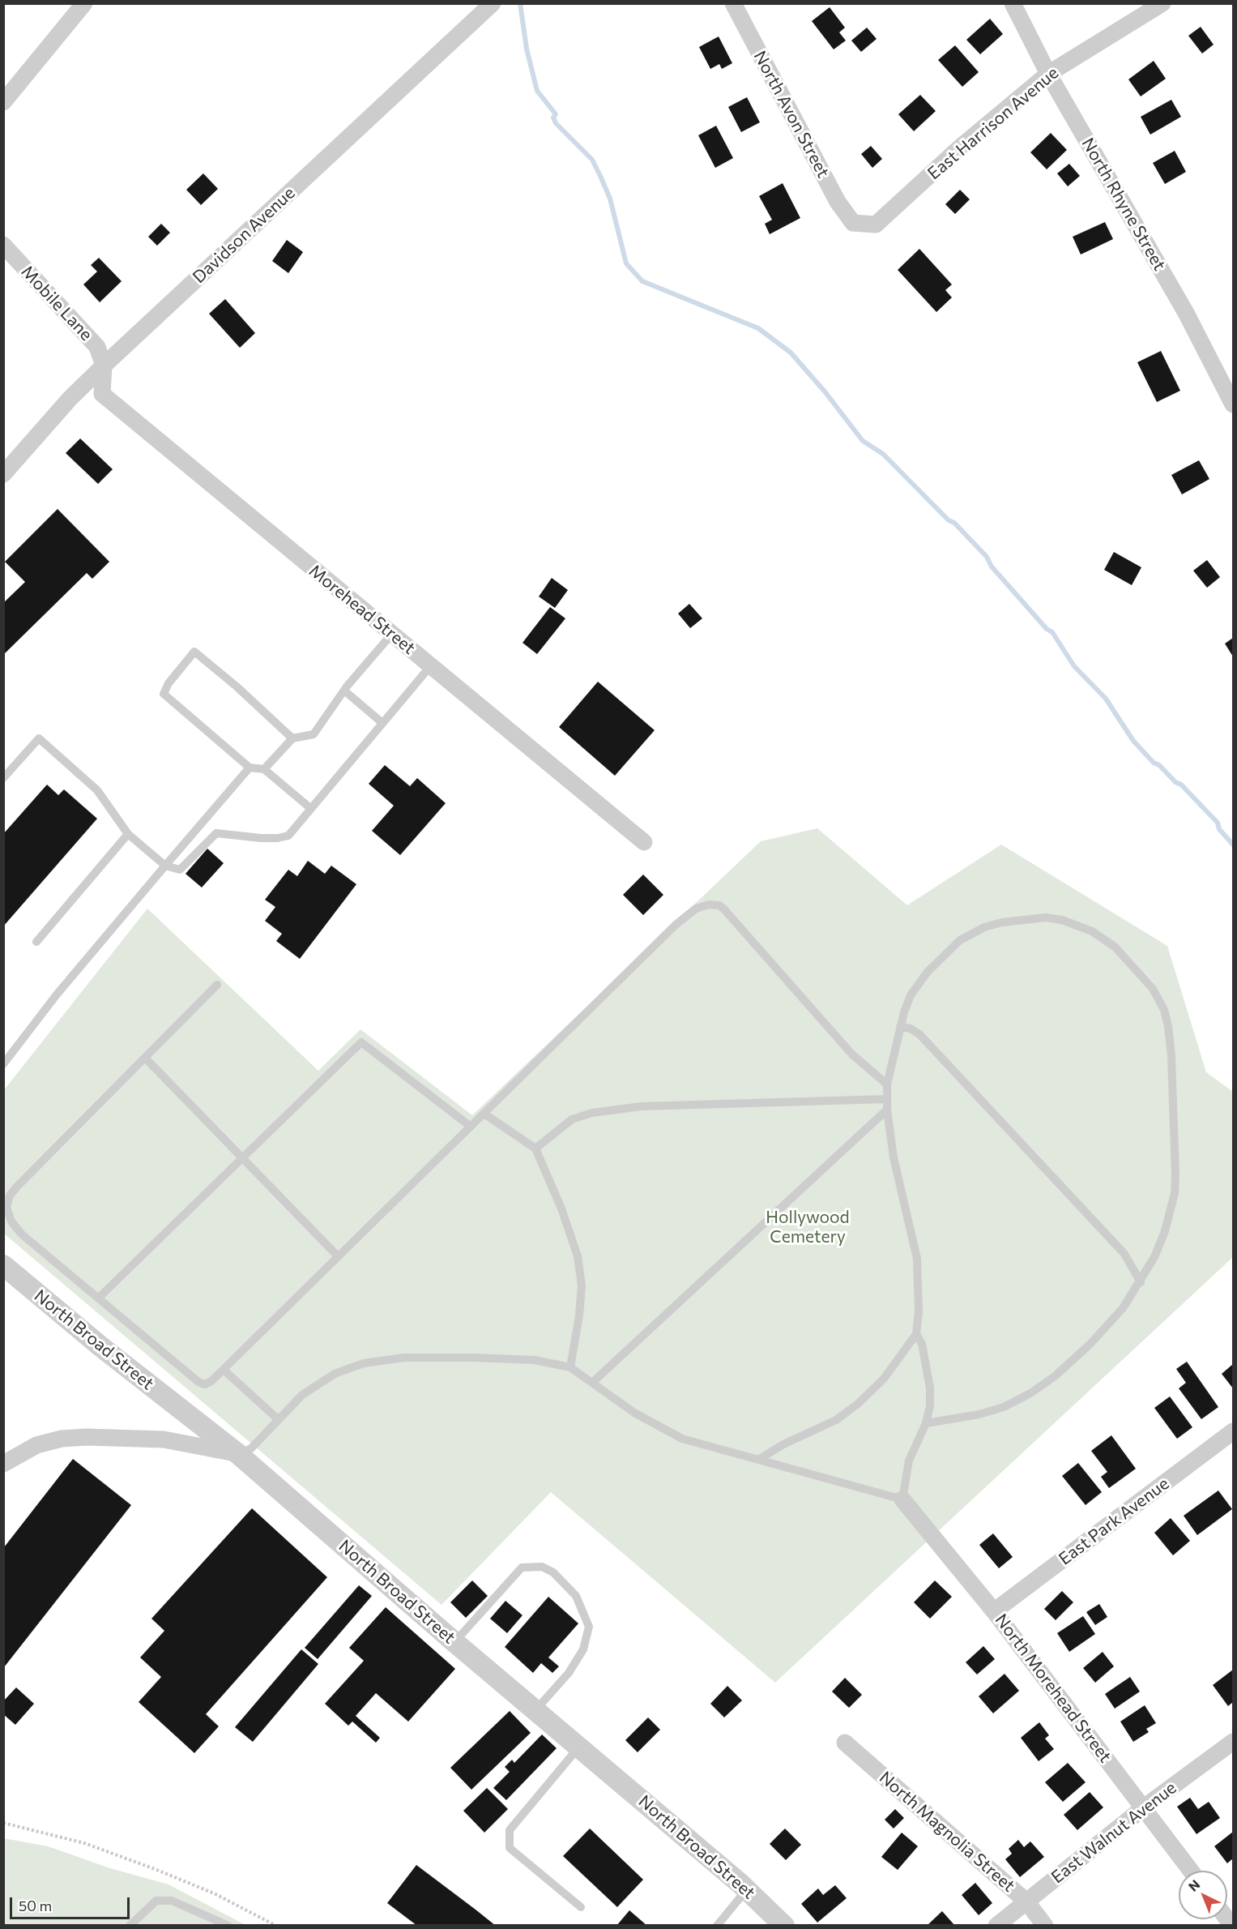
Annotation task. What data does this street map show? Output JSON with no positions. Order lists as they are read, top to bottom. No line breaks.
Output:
{"streets":{"street":["North Avon Street","East Harrison Avenue","North Rhyne Street","Davidson Avenue","Mobile Lane","Morehead Street","North Broad Street","East Park Avenue","North Morehead Street","North Magnolia Street","East Walnut Avenue"]},"crossings":[["North Avon Street","East Harrison Avenue"],["East Harrison Avenue","North Rhyne Street"],["Davidson Avenue","Mobile Lane"],["Davidson Avenue","Morehead Street"],["Mobile Lane","Morehead Street"],["East Park Avenue","North Morehead Street"],["North Morehead Street","East Walnut Avenue"],["North Magnolia Street","East Walnut Avenue"]],"parks":["Hollywood Cemetery"],"scale_bar":"50 m","north":"top left"}
